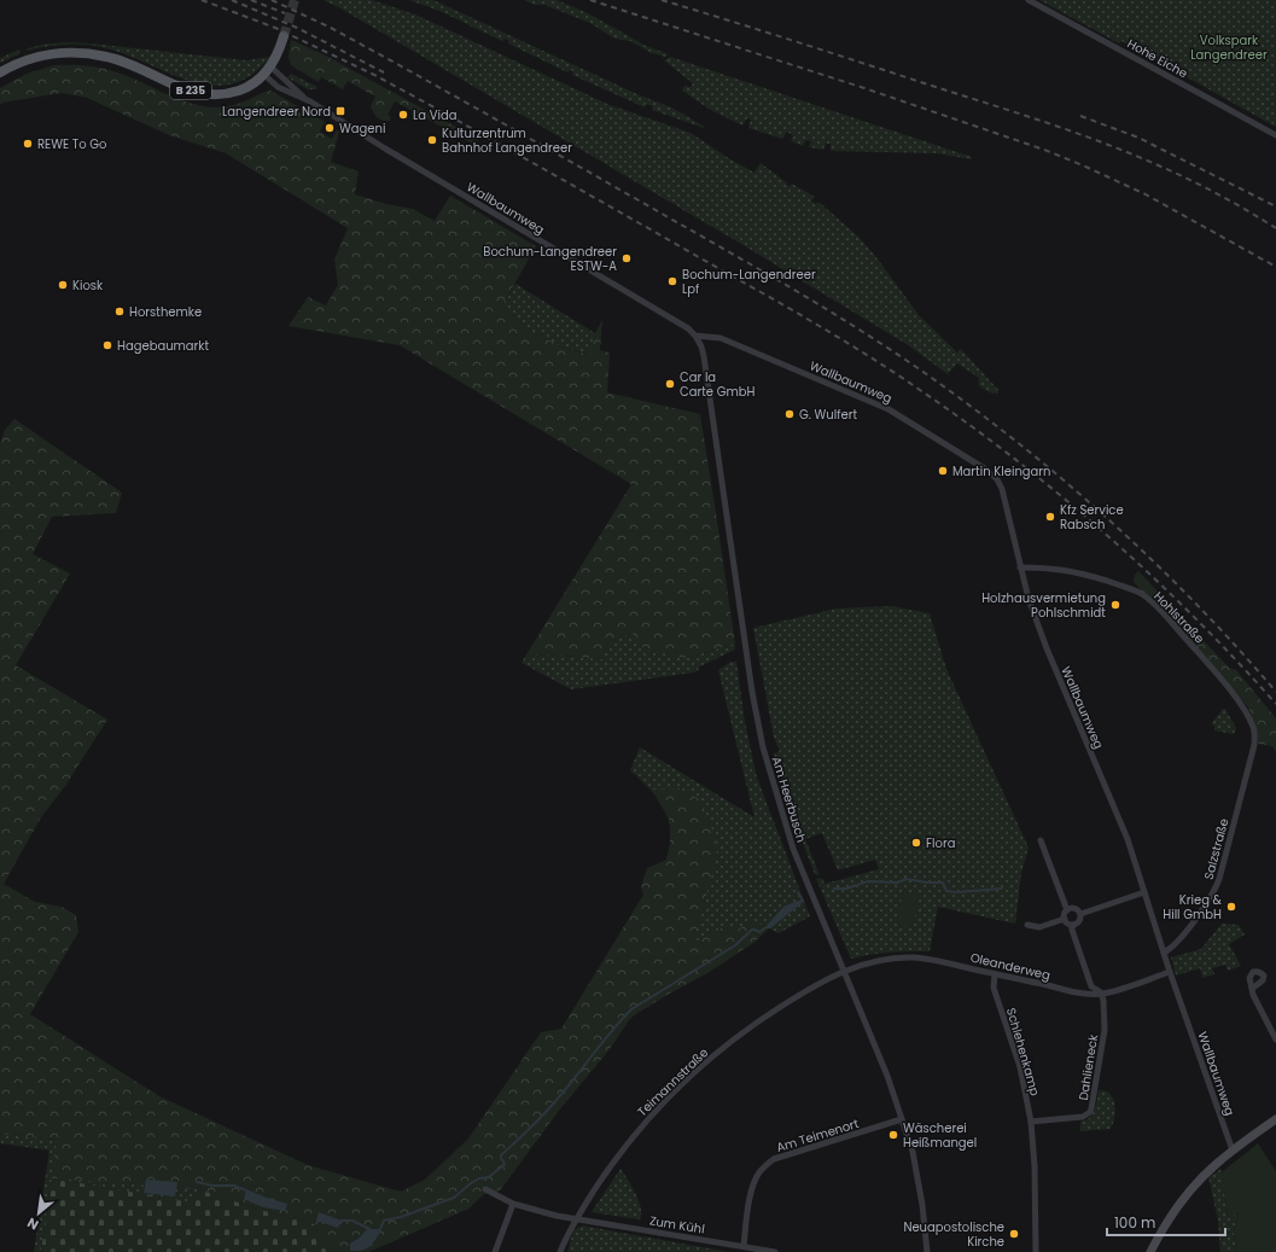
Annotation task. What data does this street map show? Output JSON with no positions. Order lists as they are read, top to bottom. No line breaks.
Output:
{"streets":{"main road":["B 235"],"street":["Hohe Eiche","Wallbaumweg","Hohlstraße","Am Heerbusch","Salzstraße","Oleanderweg","Schlehenkamp","Dahlieneck","Teimannstraße","Am Teimenort","Zum Kühl"]},"crossings":[["B 235","Wallbaumweg"],["Wallbaumweg","Hohlstraße"],["Wallbaumweg","Am Heerbusch"],["Wallbaumweg","Salzstraße"],["Wallbaumweg","Oleanderweg"],["Hohlstraße","Salzstraße"],["Am Heerbusch","Oleanderweg"],["Am Heerbusch","Teimannstraße"],["Am Heerbusch","Am Teimenort"],["Oleanderweg","Schlehenkamp"],["Oleanderweg","Dahlieneck"],["Oleanderweg","Teimannstraße"],["Schlehenkamp","Dahlieneck"],["Teimannstraße","Zum Kühl"],["Am Teimenort","Zum Kühl"]],"parks":["Volkspark Langendreer"],"places":{"transit":["Langendreer Nord"],"other":["La Vida","Wageni","Kulturzentrum Bahnhof Langendreer","REWE To Go","Bochum-Langendreer ESTW-A","Bochum-Langendreer Lpf","Kiosk","Horsthemke","Hagebaumarkt","Car la Carte GmbH","G. Wulfert","Martin Kleingarn","Kfz Service Rabsch","Holzhausvermietung Pohlschmidt","Flora","Krieg & Hill GmbH","Wäscherei Heißmangel","Neuapostolische Kirche"]},"scale_bar":"100 m","north":"bottom left"}
